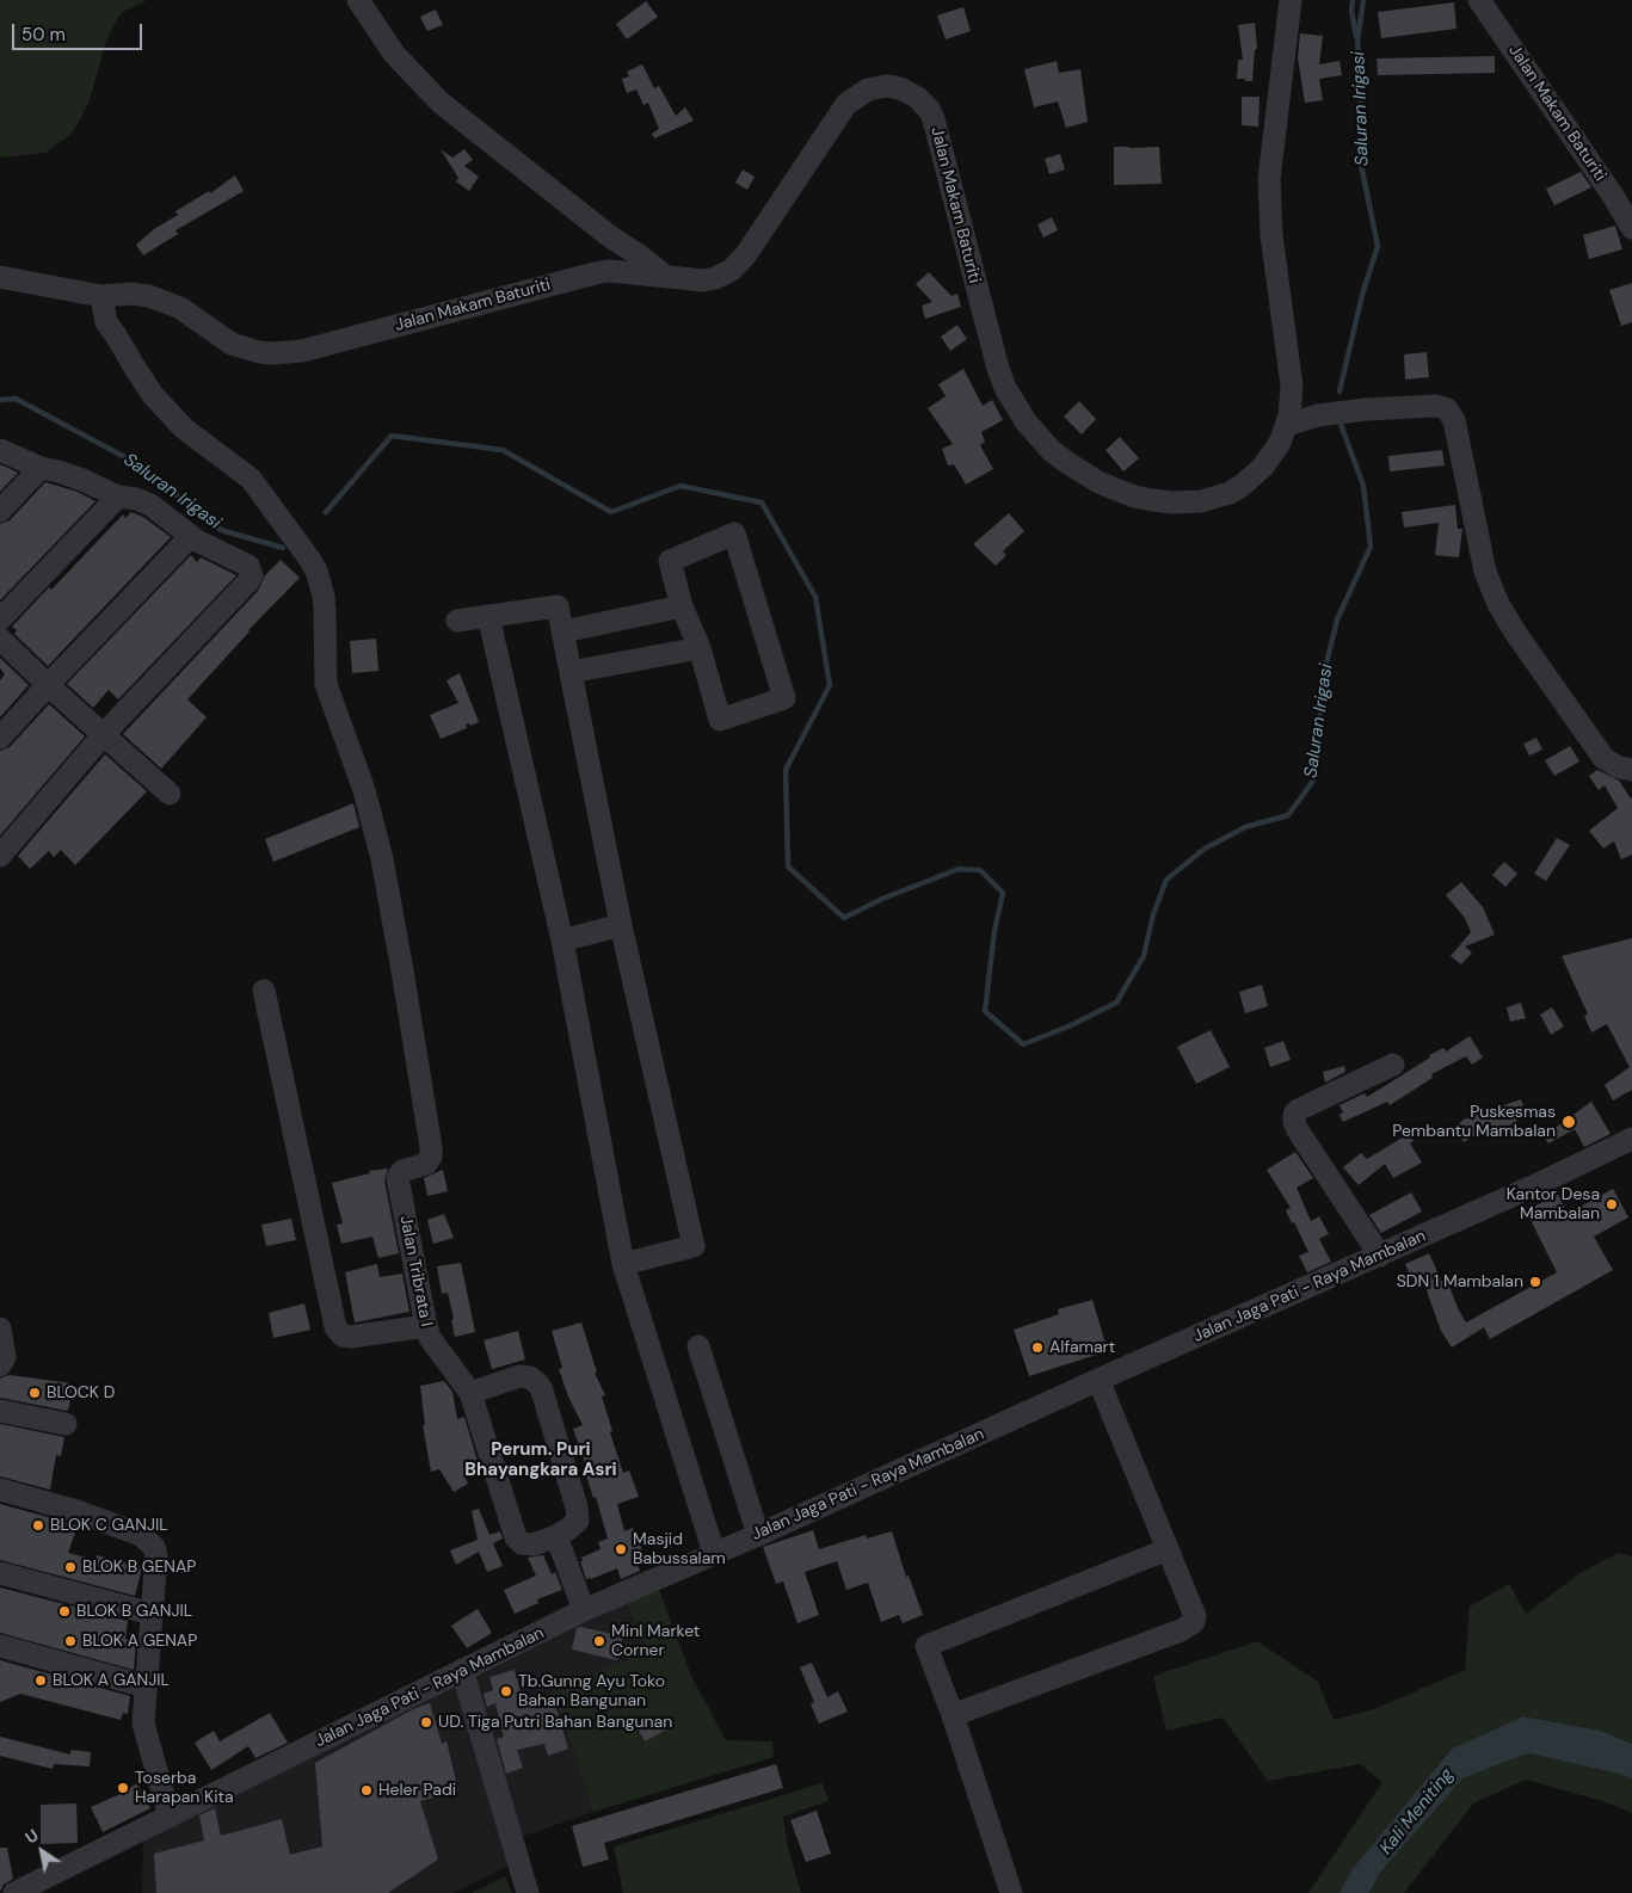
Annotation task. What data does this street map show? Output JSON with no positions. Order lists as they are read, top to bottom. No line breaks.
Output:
{"streets":{"street":["Jalan Makam Baturiti","Jalan Tribrata I","Jalan Jaga Pati - Raya Mambalan"]},"crossings":[["Jalan Makam Baturiti","Jalan Tribrata I"]],"districts":["Perum. Puri Bhayangkara Asri"],"water":["Saluran Irigasi","Kali Meniting"],"places":["Puskesmas Pembantu Mambalan","Kantor Desa Mambalan","SDN 1 Mambalan","Alfamart","BLOCK D","BLOK C GANJIL","Masjid Babussalam","BLOK B GENAP","BLOK B GANJIL","BLOK A GENAP","Minl Market Corner","BLOK A GANJIL","Tb.Gunng Ayu Toko Bahan Bangunan","UD. Tiga Putri Bahan Bangunan","Toserba Harapan Kita","Heler Padi"],"scale_bar":"50 m","north":"top left"}
